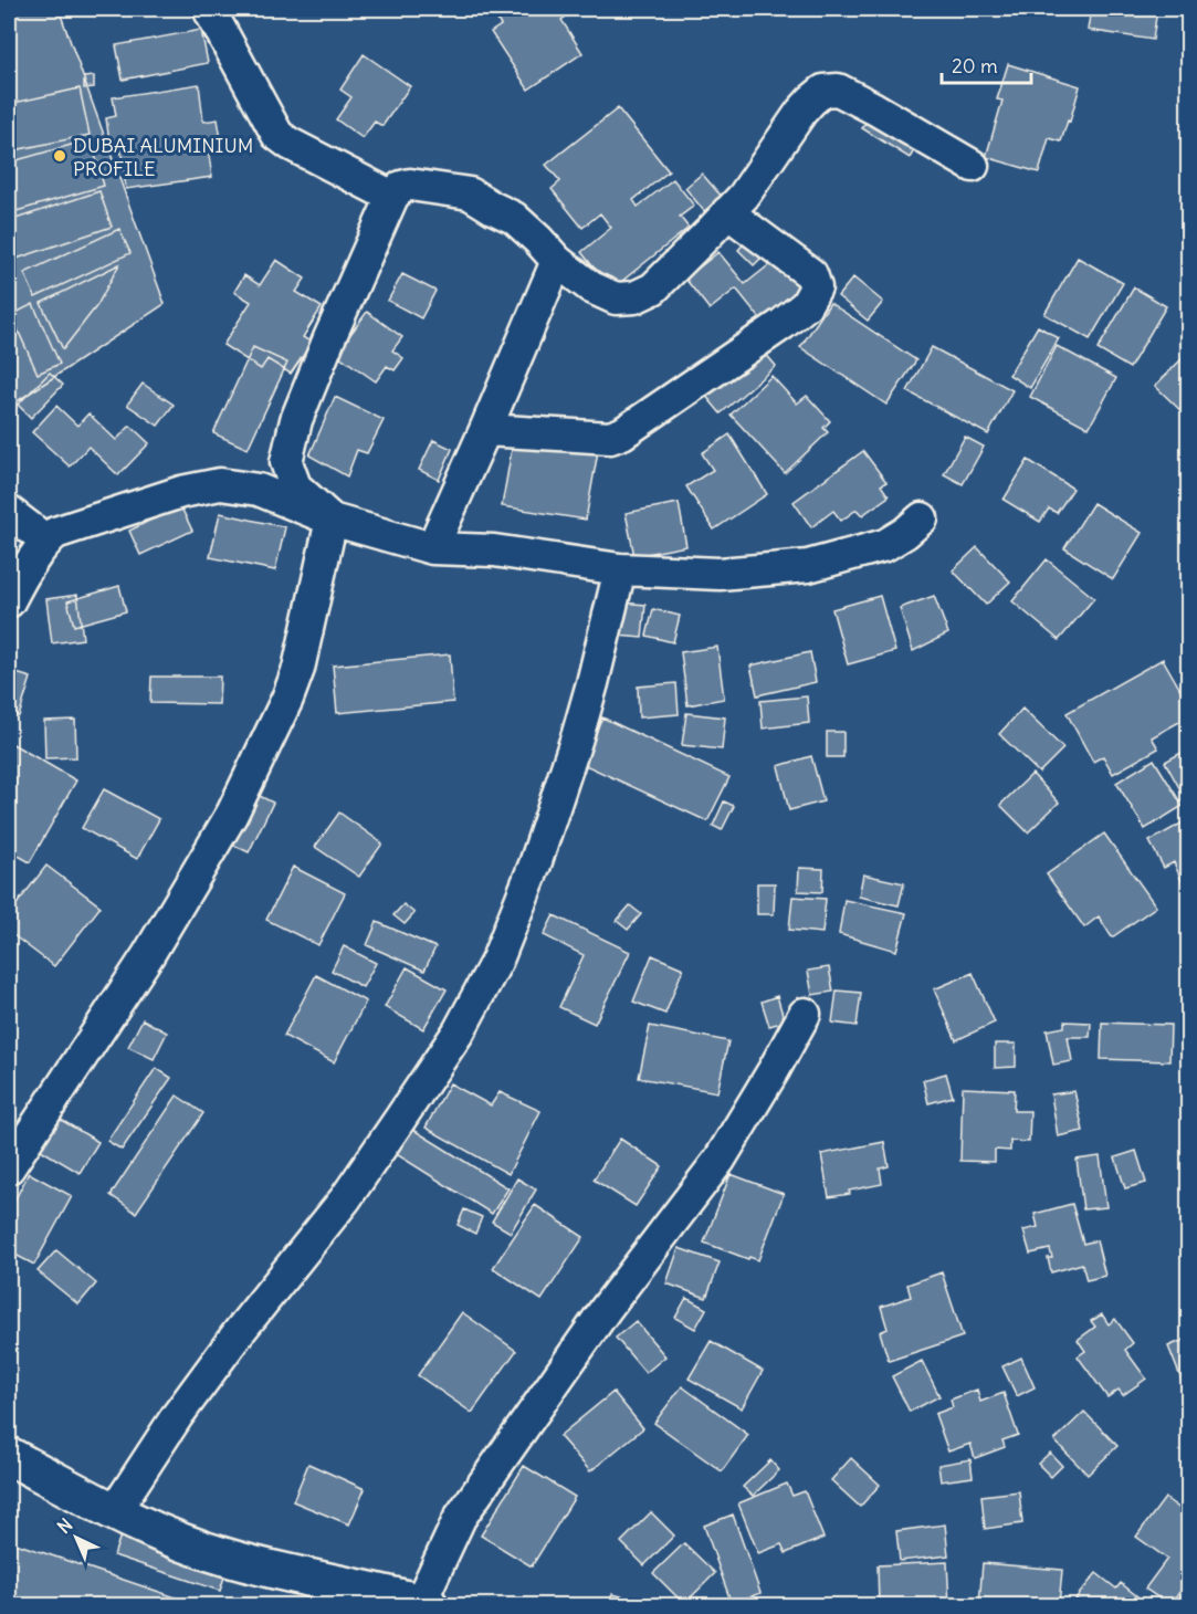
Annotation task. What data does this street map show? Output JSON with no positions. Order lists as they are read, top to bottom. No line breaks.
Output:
{"places":["DUBAI ALUMINIUM PROFILE"],"scale_bar":"20 m","north":"top left"}
